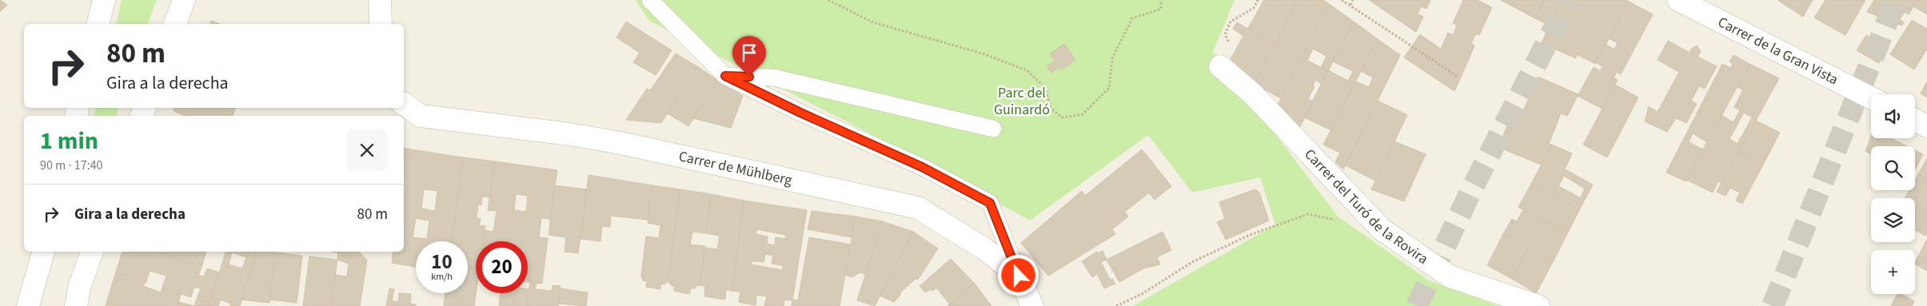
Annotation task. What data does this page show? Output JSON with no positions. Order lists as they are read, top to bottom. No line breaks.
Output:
{"streets":{"street":["Carrer de la Gran Vista","Carrer de Mühlberg","Carrer del Turó de la Rovira"]},"parks":["Parc del Guinardó"],"page":{"turn":["80 m","Gira a la derecha"],"map_buttons":"+","heading":["1 min","90 m · 17:40"],"list":[{"name":"Gira a la derecha","value":"80 m"}],"speed":"10 km/h","limit":"20"}}
